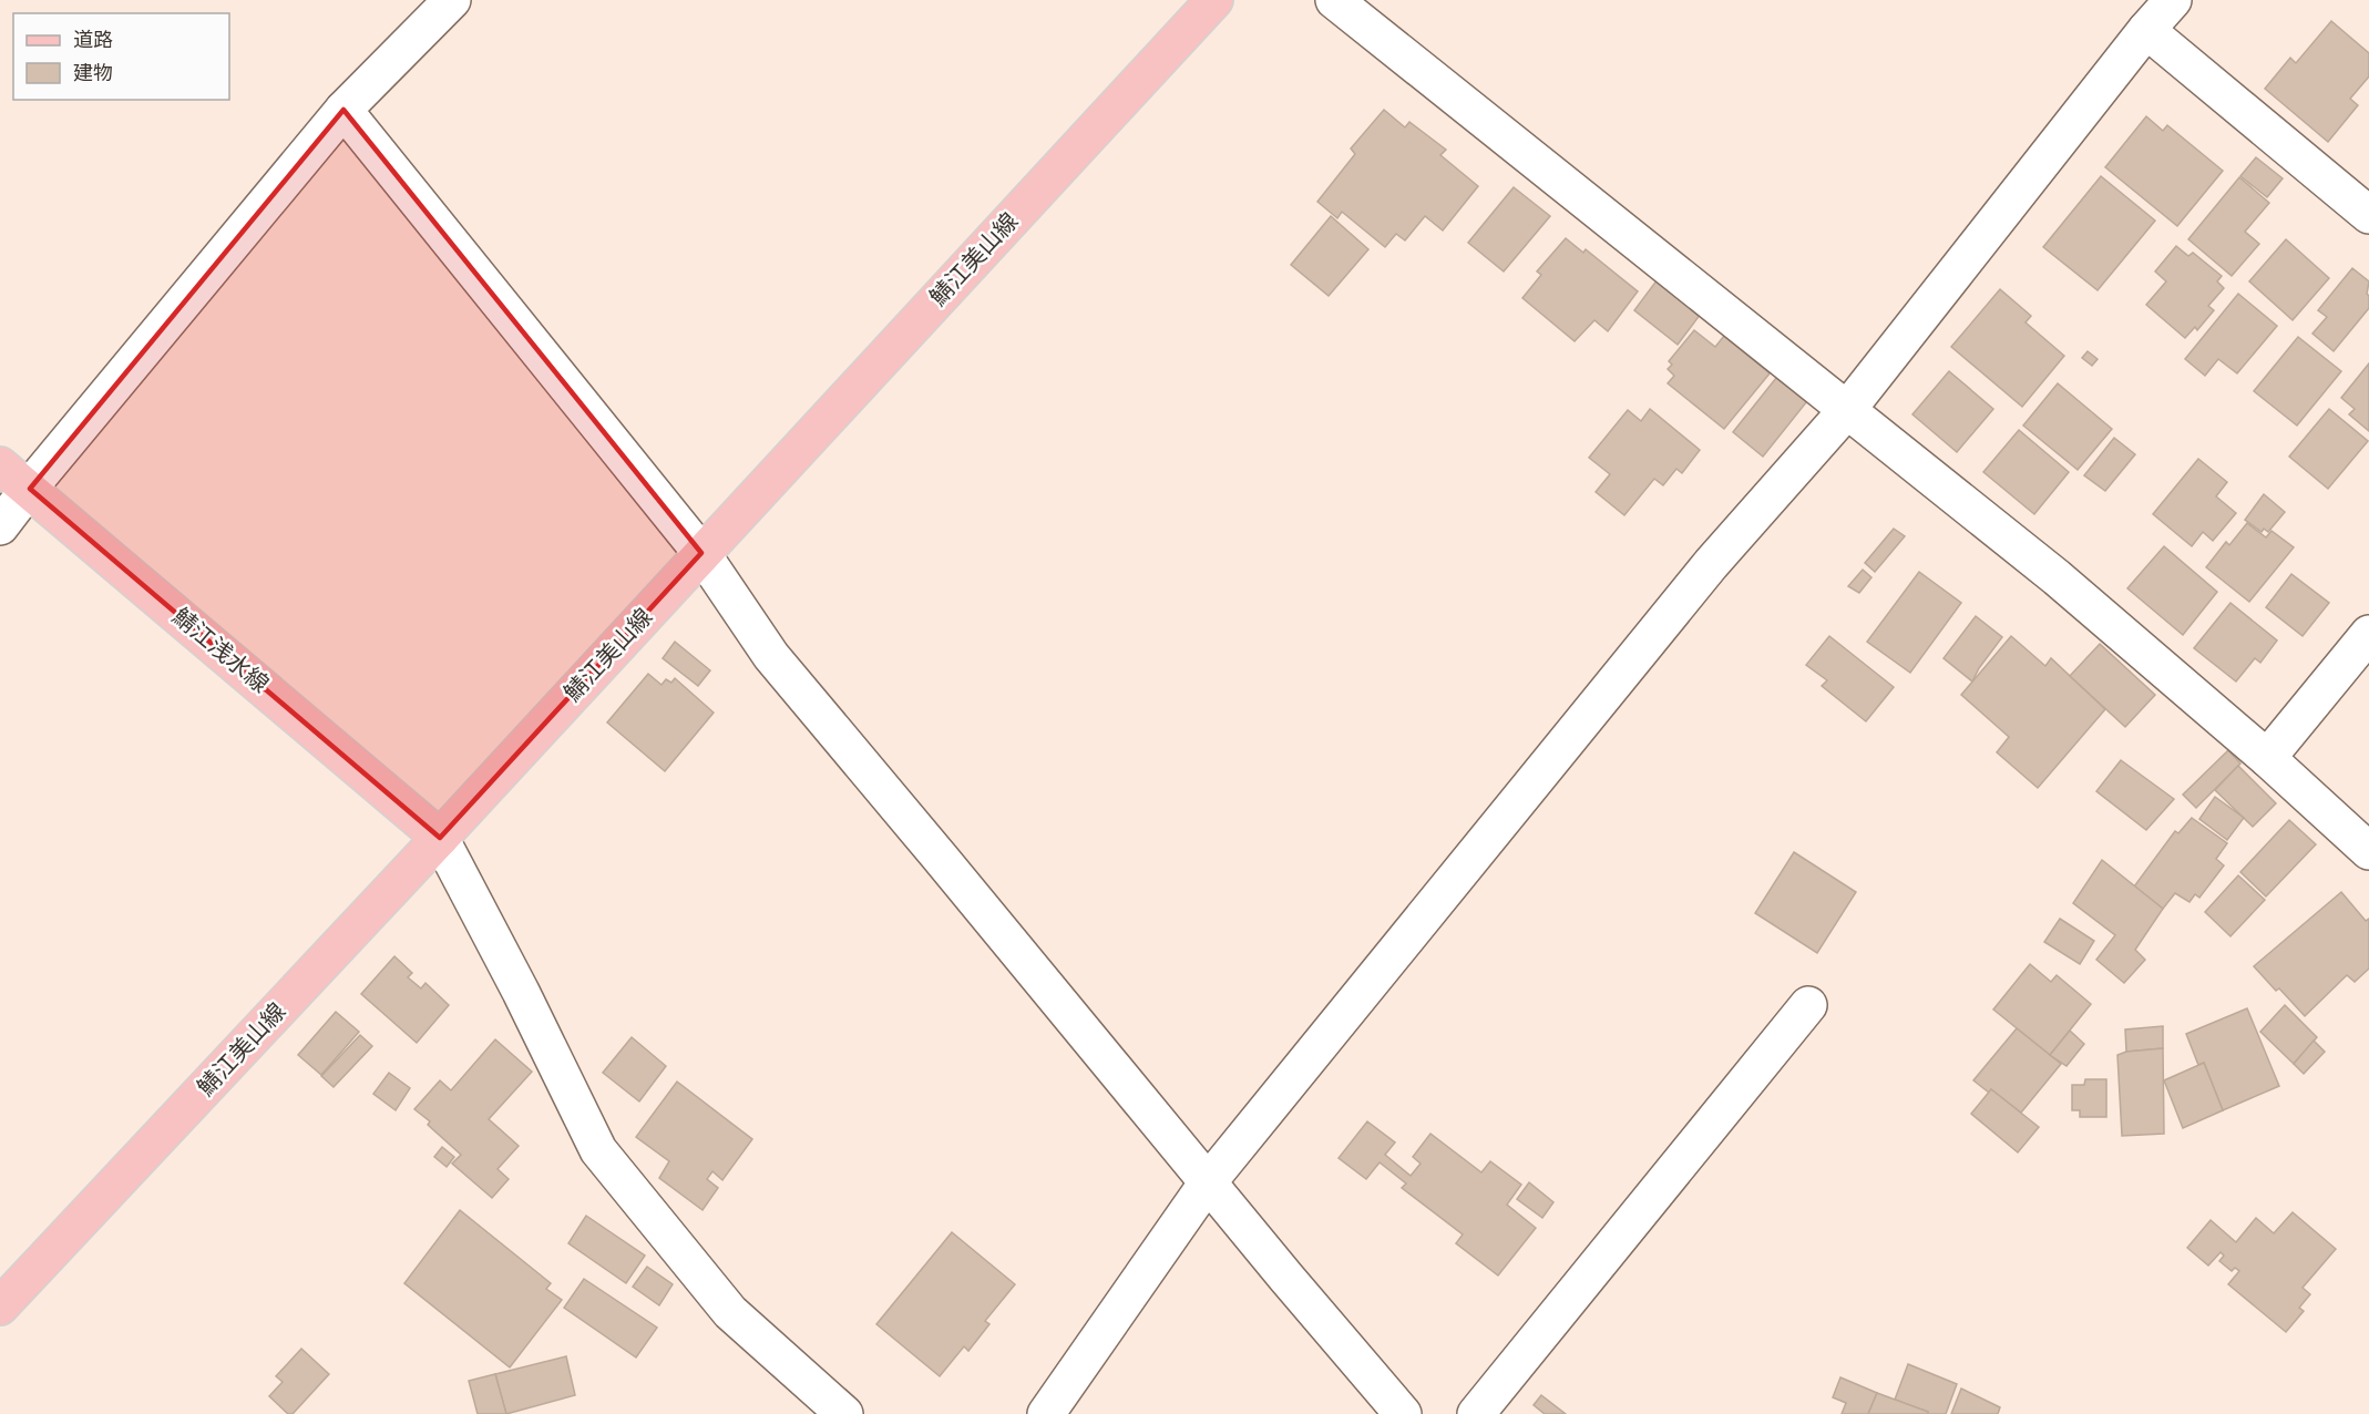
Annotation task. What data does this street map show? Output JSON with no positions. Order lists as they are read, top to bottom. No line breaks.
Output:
{"streets":{"main road":["鯖江美山線","鯖江浅水線"]},"crossings":[["鯖江美山線","鯖江浅水線"]],"legend":["道路","建物"]}
